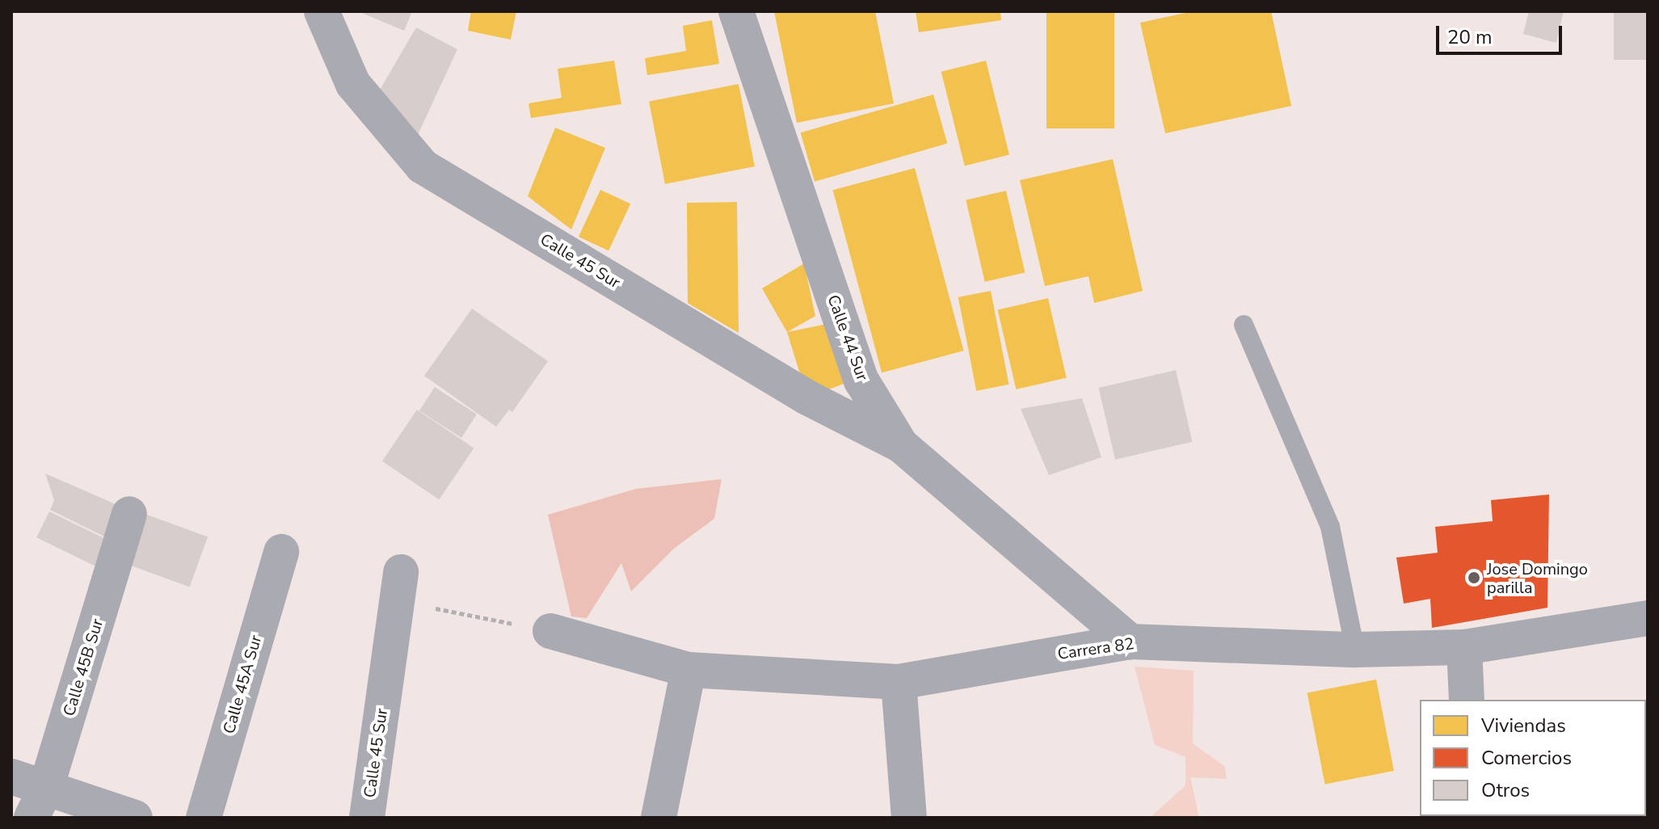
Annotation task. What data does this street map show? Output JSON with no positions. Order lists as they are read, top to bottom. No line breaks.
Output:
{"streets":{"street":["Calle 45 Sur","Calle 44 Sur","Carrera 82","Calle 45B Sur","Calle 45A Sur"]},"crossings":[["Calle 45 Sur","Calle 44 Sur"],["Calle 44 Sur","Carrera 82"]],"places":["Jose Domingo parilla"],"legend":["Viviendas","Comercios","Otros"],"scale_bar":"20 m"}
